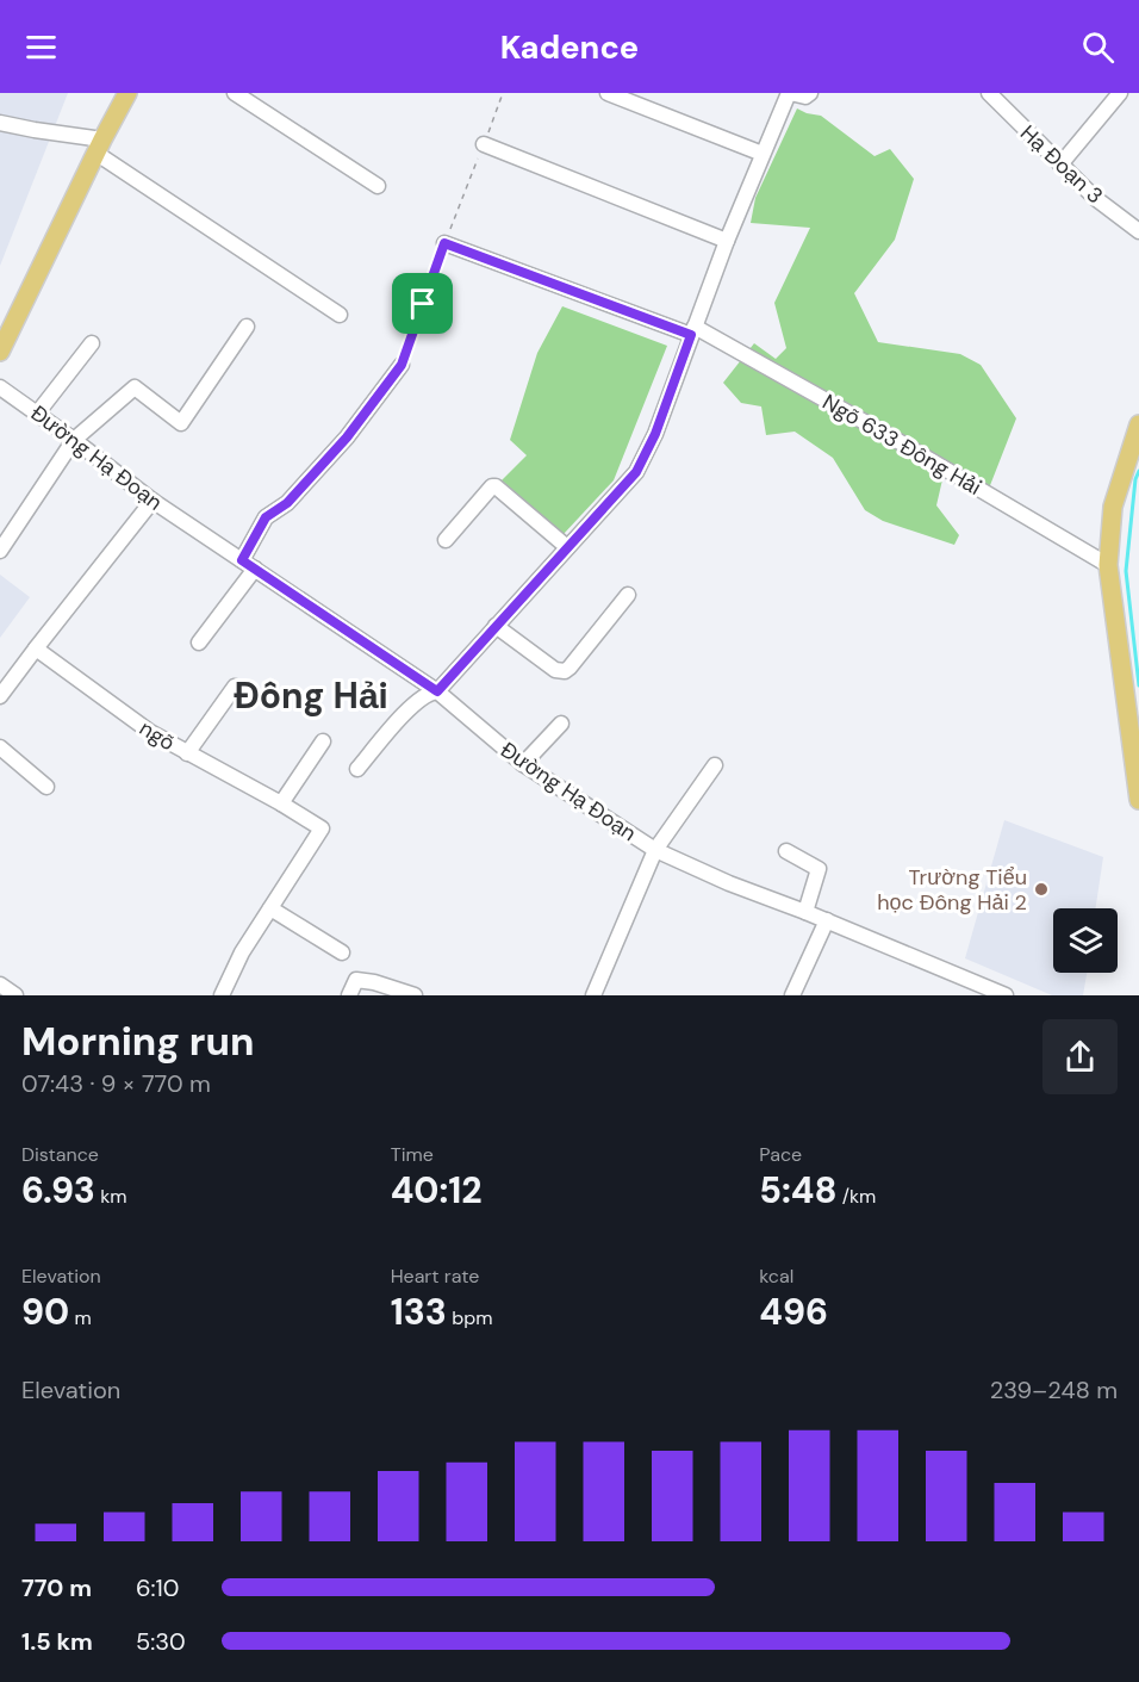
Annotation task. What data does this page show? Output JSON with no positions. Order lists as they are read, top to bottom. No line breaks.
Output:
{"streets":{"street":["Hạ Đoạn 3","Ngõ 633 Đông Hải","Đường Hạ Đoạn","ngõ"]},"districts":["Đông Hải"],"places":["Trường Tiểu học Đông Hải 2"],"page":{"header":"Kadence","heading":["Morning run","07:43 · 9 × 770 m"],"stats":[["Distance","6.93 km"],["Time","40:12"],["Pace","5:48 /km"],["Elevation","90 m"],["Heart rate","133 bpm"],["kcal","496"]],"chart":["Elevation","239–248 m"],"list":[{"name":"770 m","note":"6:10"},{"name":"1.5 km","note":"5:30"}]}}
